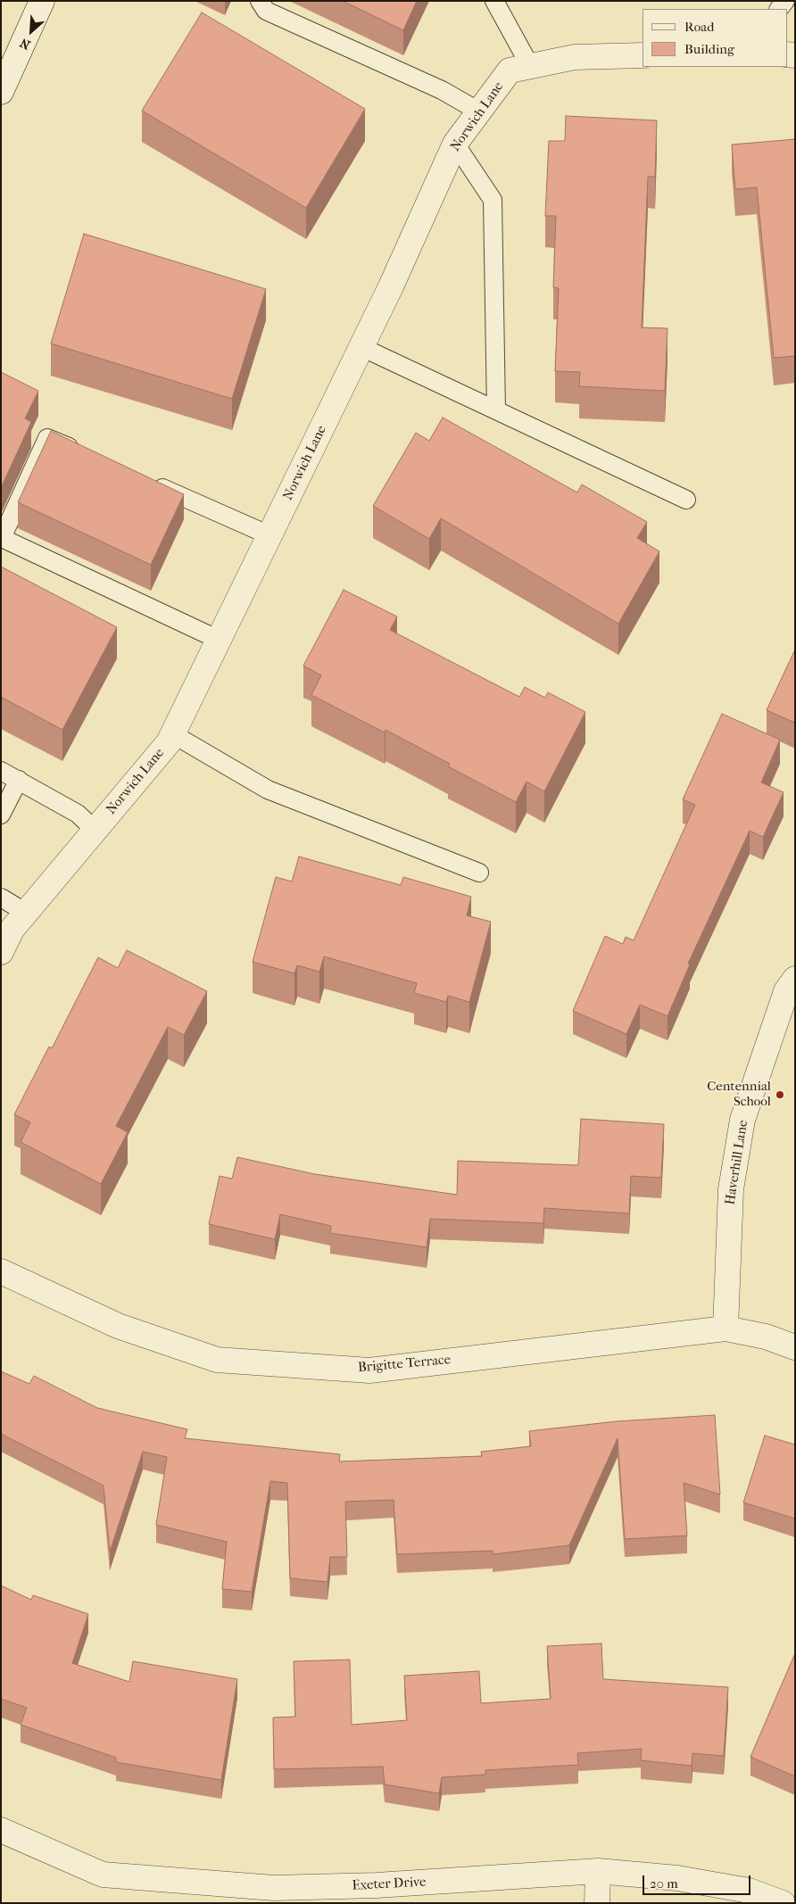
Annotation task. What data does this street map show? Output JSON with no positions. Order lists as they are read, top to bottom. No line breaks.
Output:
{"streets":{"street":["Norwich Lane","Haverhill Lane","Brigitte Terrace","Exeter Drive"]},"crossings":[["Haverhill Lane","Brigitte Terrace"]],"places":["Centennial School"],"legend":["Road","Building"],"scale_bar":"20 m","north":"bottom left"}
